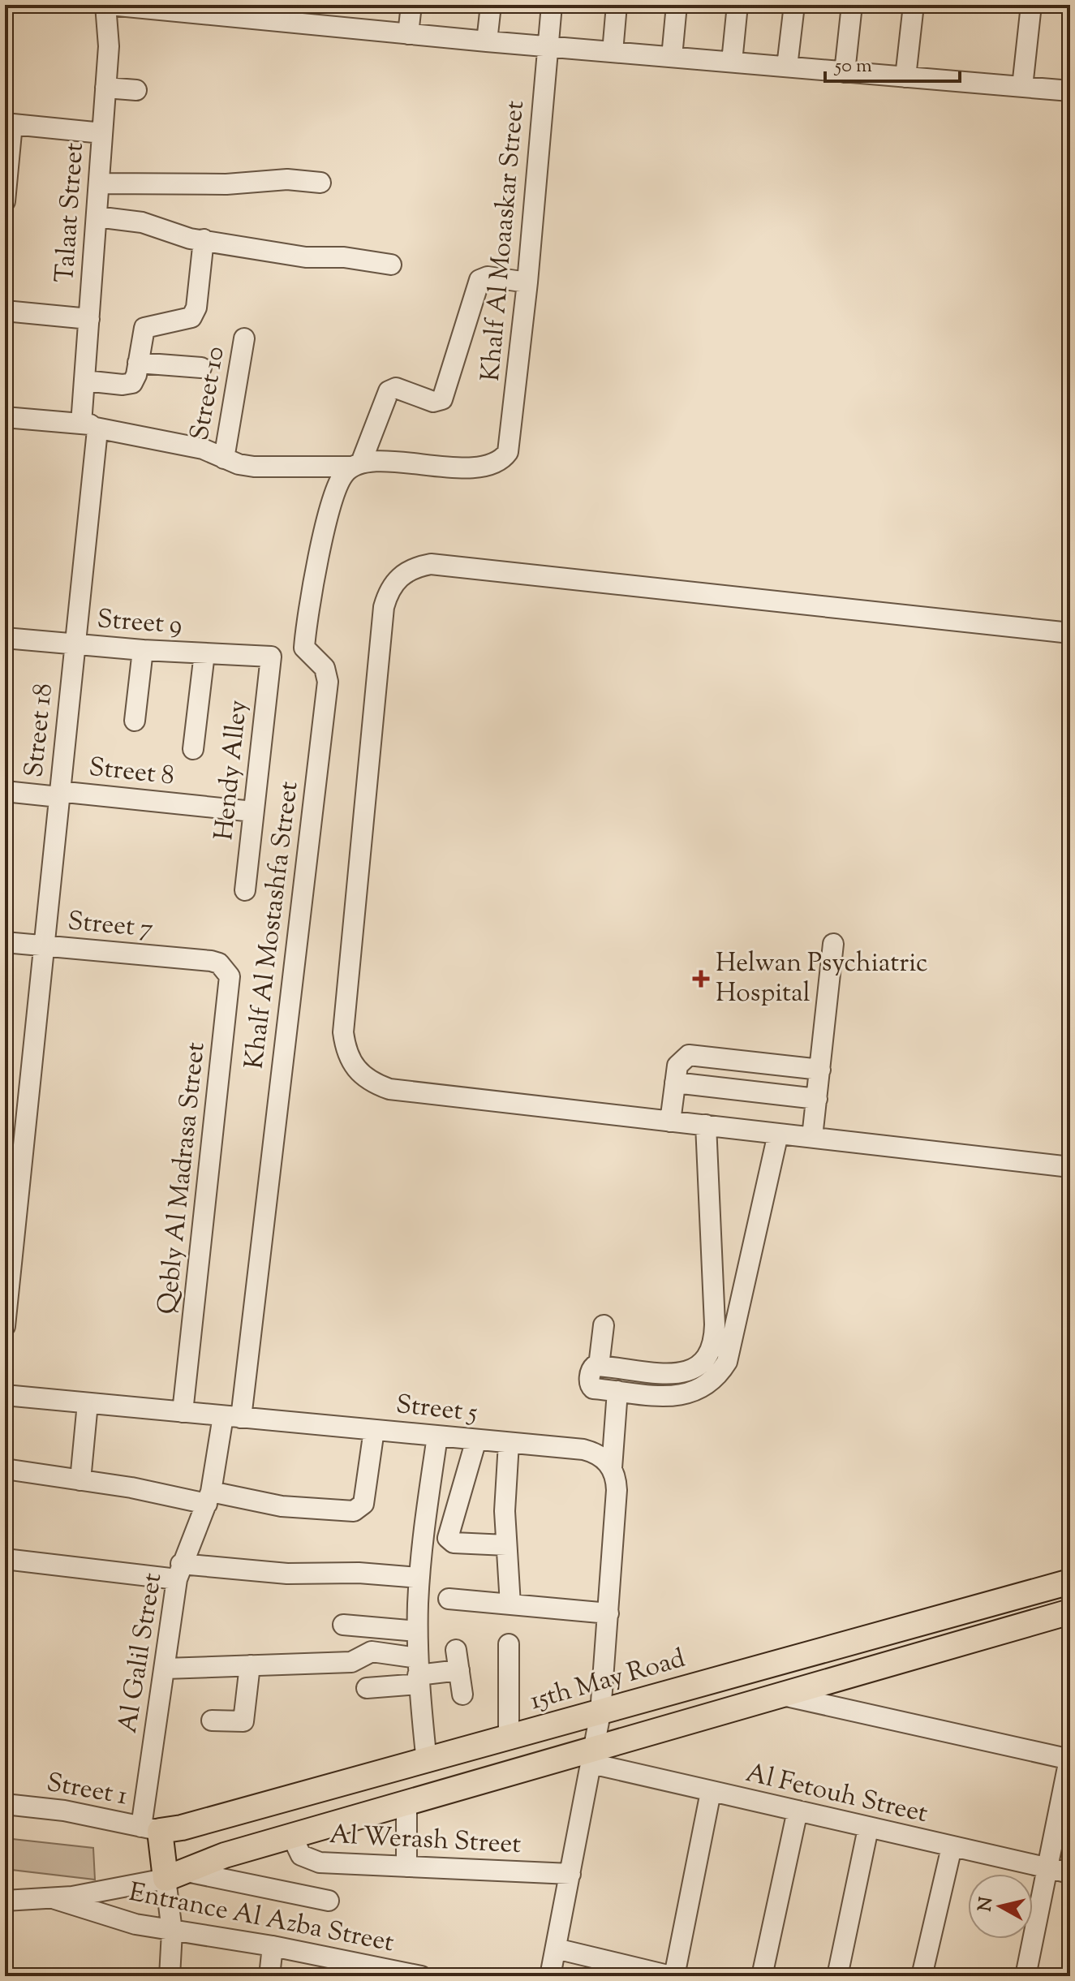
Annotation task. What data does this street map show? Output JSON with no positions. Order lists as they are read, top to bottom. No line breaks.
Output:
{"streets":{"main road":["15th May Road"],"street":["Talaat Street","Khalf Al Moaaskar Street","Street 10","Street 9","Street 18","Hendy Alley","Street 8","Khalf Al Mostashfa Street","Street 7","Qebly Al Madrasa Street","Street 5","Al Galil Street","Street 1","Al Fetouh Street","Al Werash Street","Entrance Al Azba Street"]},"crossings":[["Talaat Street","Street 18"],["Khalf Al Moaaskar Street","Khalf Al Mostashfa Street"],["Street 9","Street 18"],["Street 9","Hendy Alley"],["Street 18","Street 8"],["Street 18","Street 7"],["Hendy Alley","Street 8"],["Khalf Al Mostashfa Street","Street 5"],["Khalf Al Mostashfa Street","Al Galil Street"],["Street 7","Qebly Al Madrasa Street"],["Qebly Al Madrasa Street","Street 5"],["Street 5","Al Galil Street"],["Al Galil Street","15th May Road"],["Al Galil Street","Street 1"],["15th May Road","Street 1"]],"places":{"health":["Helwan Psychiatric Hospital"]},"scale_bar":"50 m","north":"left"}
